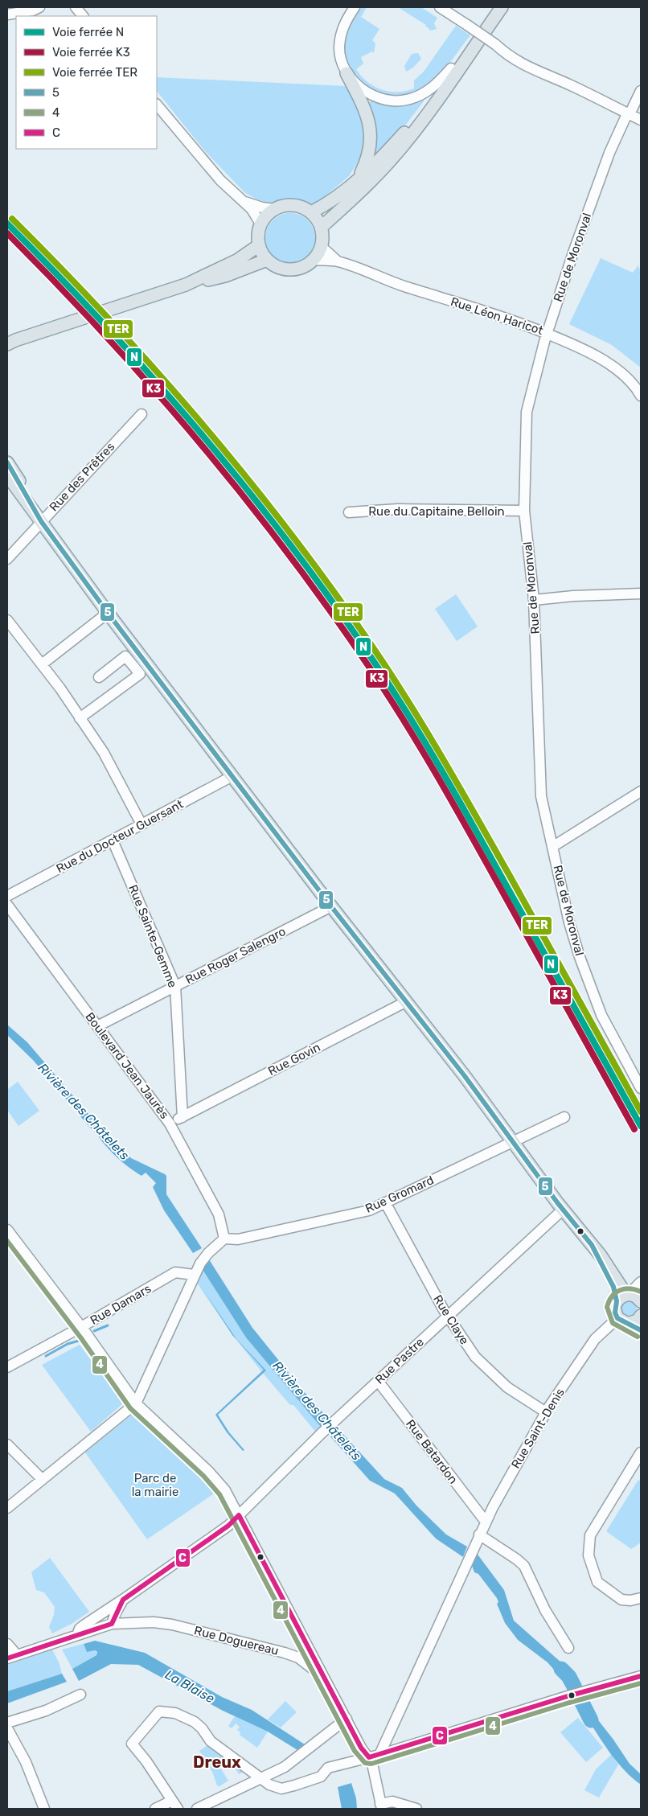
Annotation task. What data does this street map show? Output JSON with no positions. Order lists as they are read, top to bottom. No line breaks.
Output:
{"streets":{"street":["Rue de Moronval","Rue Léon Haricot","Rue des Prêtres","Rue du Capitaine Belloin","Rue du Docteur Guersant","Rue Sainte-Gemme","Rue Roger Salengro","Rue Govin","Boulevard Jean Jaurès","Rue Gromard","Rue Damars","Rue Claye","Rue Pastre","Rue Saint-Denis","Rue Batardon","Rue Doguereau"]},"crossings":[["Rue de Moronval","Rue Léon Haricot"],["Rue de Moronval","Rue du Capitaine Belloin"],["Rue du Docteur Guersant","Rue Sainte-Gemme"],["Rue Sainte-Gemme","Rue Roger Salengro"],["Rue Sainte-Gemme","Rue Govin"],["Rue Roger Salengro","Boulevard Jean Jaurès"],["Boulevard Jean Jaurès","Rue Gromard"],["Rue Gromard","Rue Claye"],["Rue Claye","Rue Pastre"],["Rue Claye","Rue Saint-Denis"],["Rue Pastre","Rue Batardon"],["Rue Pastre","Rue Doguereau"],["Rue Saint-Denis","Rue Batardon"]],"districts":["Dreux"],"water":["Rivière des Châtelets","La Blaise"],"parks":["Parc de la mairie"],"lines":["rail line TER","rail line N","rail line K3","transit line 5","transit line 4","transit line C"],"legend":["Voie ferrée N","Voie ferrée K3","Voie ferrée TER","5","4","C"]}
